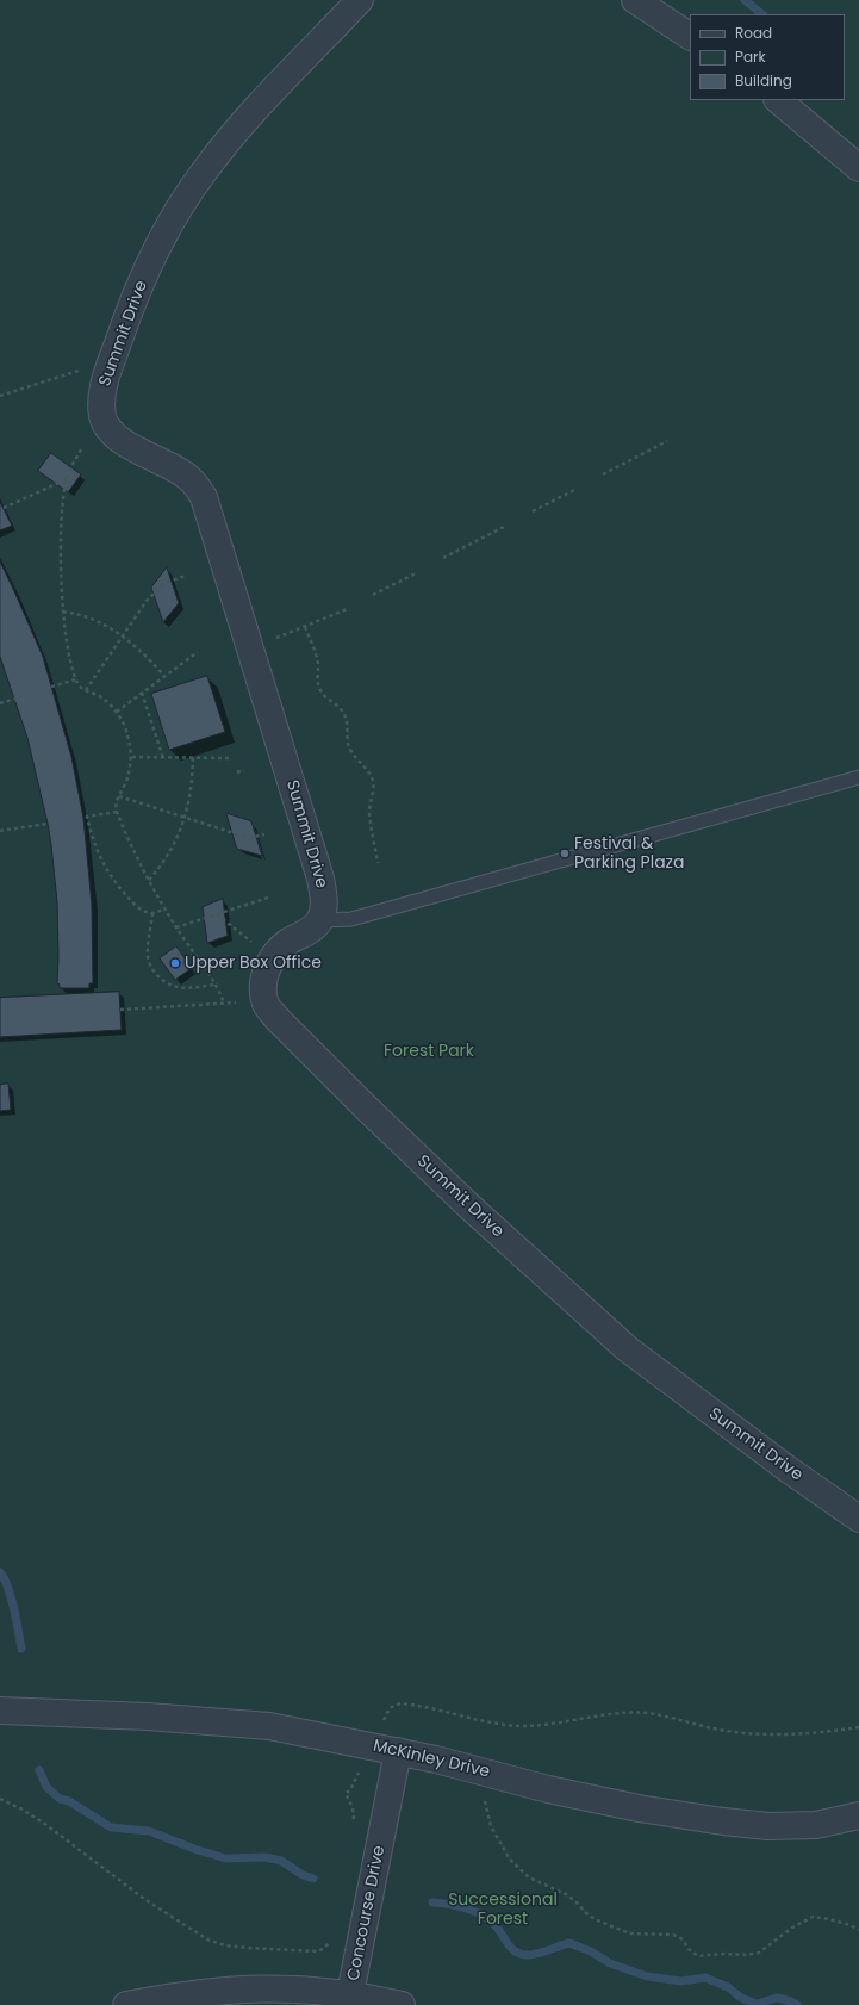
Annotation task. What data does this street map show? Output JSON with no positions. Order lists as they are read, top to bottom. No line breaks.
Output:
{"streets":{"street":["Summit Drive","McKinley Drive","Concourse Drive"]},"crossings":[["McKinley Drive","Concourse Drive"]],"parks":["Forest Park","Successional Forest"],"places":["Festival & Parking Plaza","Upper Box Office"],"legend":["Road","Park","Building"]}
